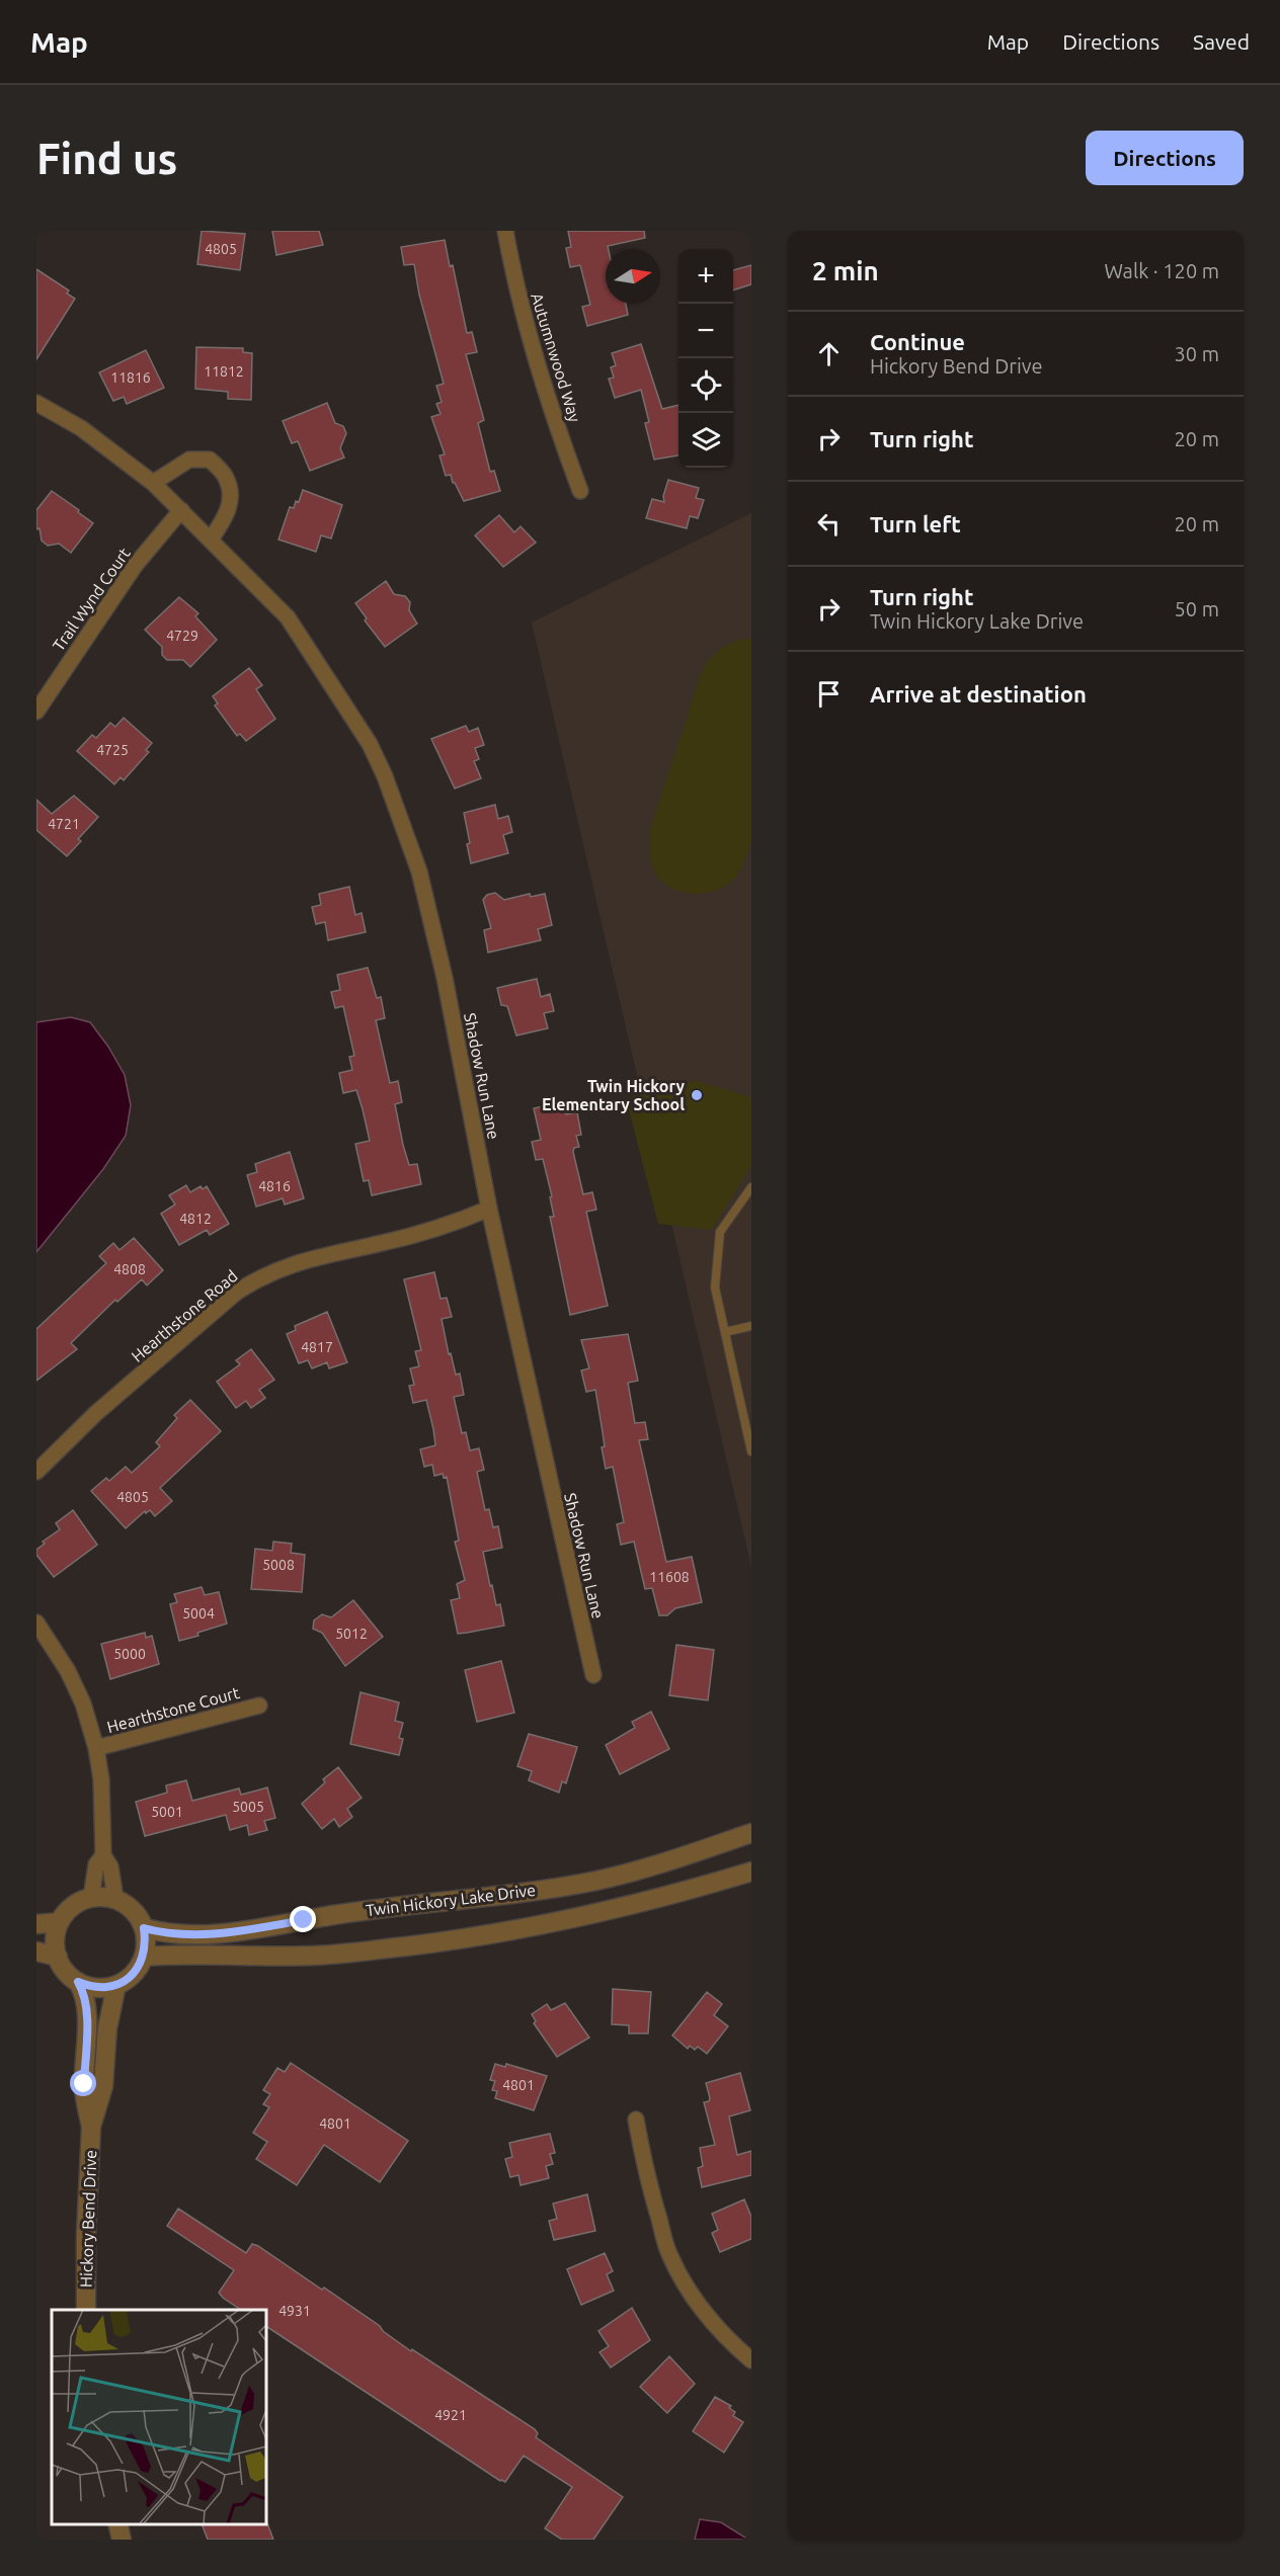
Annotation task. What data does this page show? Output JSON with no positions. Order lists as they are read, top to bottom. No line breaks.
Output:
{"streets":{"street":["Autumnwood Way","Trail Wynd Court","Shadow Run Lane","Hearthstone Road","Hearthstone Court","Twin Hickory Lake Drive","Hickory Bend Drive"]},"crossings":[["Trail Wynd Court","Shadow Run Lane"],["Shadow Run Lane","Hearthstone Road"],["Twin Hickory Lake Drive","Hickory Bend Drive"]],"places":["Twin Hickory Elementary School"],"house_numbers":["4805","11812","11816","4729","4725","4721","4816","4812","4808","4817","4805","5008","11608","5004","5012","5000","5005","5001","4801","4801","4931","4921"],"north":"right","page":{"header":"Map","nav":["Map","Directions","Saved"],"buttons":"Directions","title":"Find us","heading":["2 min","Walk · 120 m"],"map_buttons":["+","−"],"list":[["Continue","Hickory Bend Drive","30 m"],["Turn right","20 m"],["Turn left","20 m"],["Turn right","Twin Hickory Lake Drive","50 m"],"Arrive at destination"]}}
